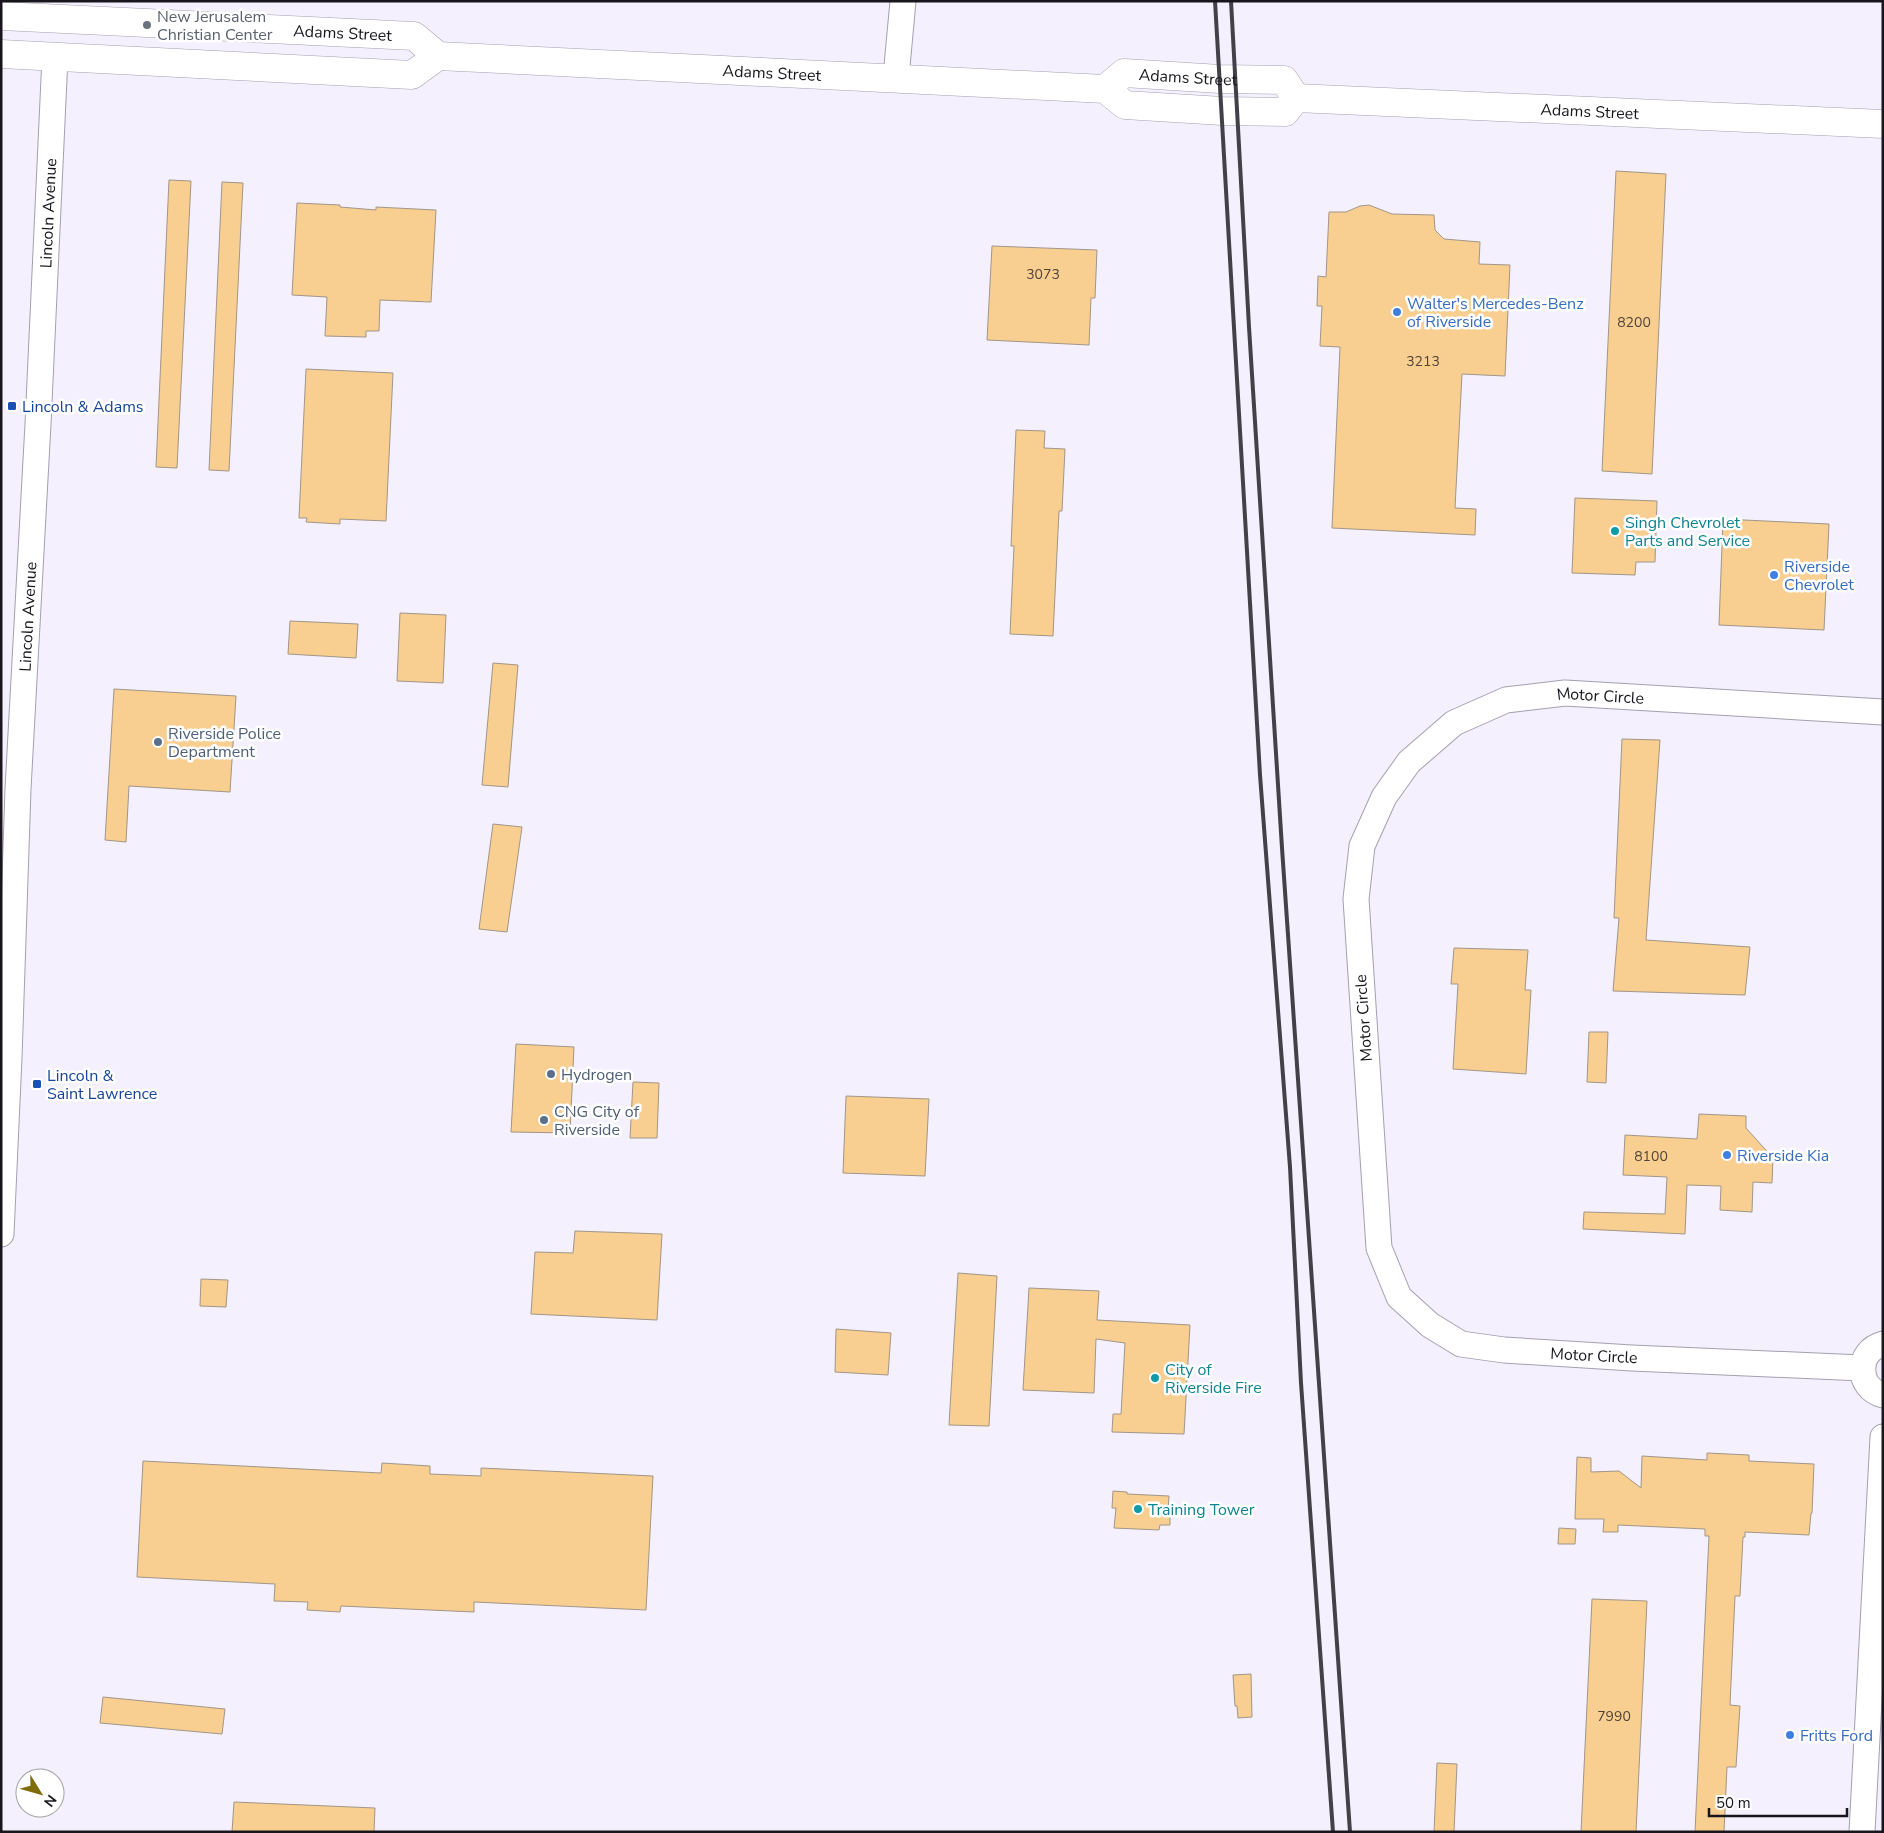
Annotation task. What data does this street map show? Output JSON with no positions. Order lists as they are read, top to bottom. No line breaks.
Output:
{"streets":{"main road":["Adams Street","Lincoln Avenue"],"street":["Motor Circle"]},"crossings":[["Adams Street","Lincoln Avenue"]],"places":{"other":["New Jerusalem Christian Center","Walter's Mercedes-Benz of Riverside","Singh Chevrolet Parts and Service","Riverside Chevrolet","Riverside Police Department","Hydrogen","CNG City of Riverside","Riverside Kia","City of Riverside Fire","Training Tower","Fritts Ford"],"transit":["Lincoln & Adams","Lincoln & Saint Lawrence"]},"house_numbers":["3073","8200","3213","8100","7990"],"scale_bar":"50 m","north":"bottom right"}
